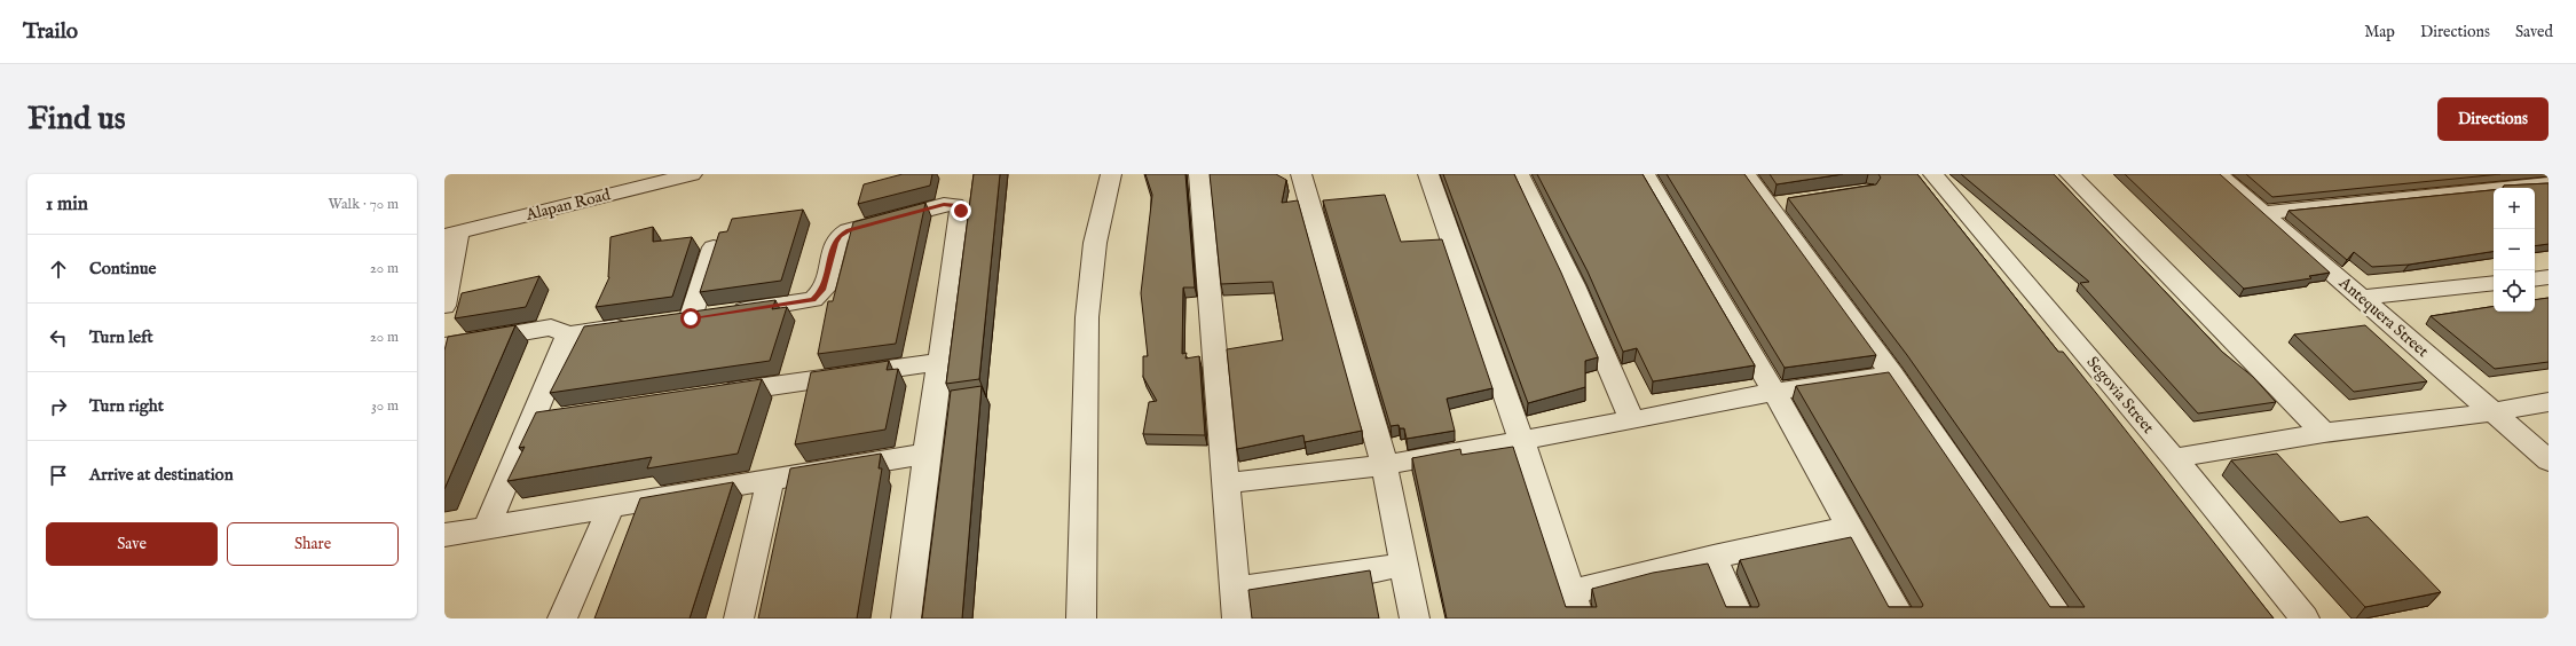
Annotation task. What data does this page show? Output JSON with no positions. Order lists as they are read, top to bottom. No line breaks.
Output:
{"streets":{"street":["Alapan Road","Antequera Street","Segovia Street"]},"page":{"header":"Trailo","nav":["Map","Directions","Saved"],"buttons":["Directions",["Save","Share"]],"title":"Find us","heading":["1 min","Walk · 70 m"],"map_buttons":["+","−"],"list":[["Continue","20 m"],["Turn left","20 m"],["Turn right","30 m"],"Arrive at destination"]}}
